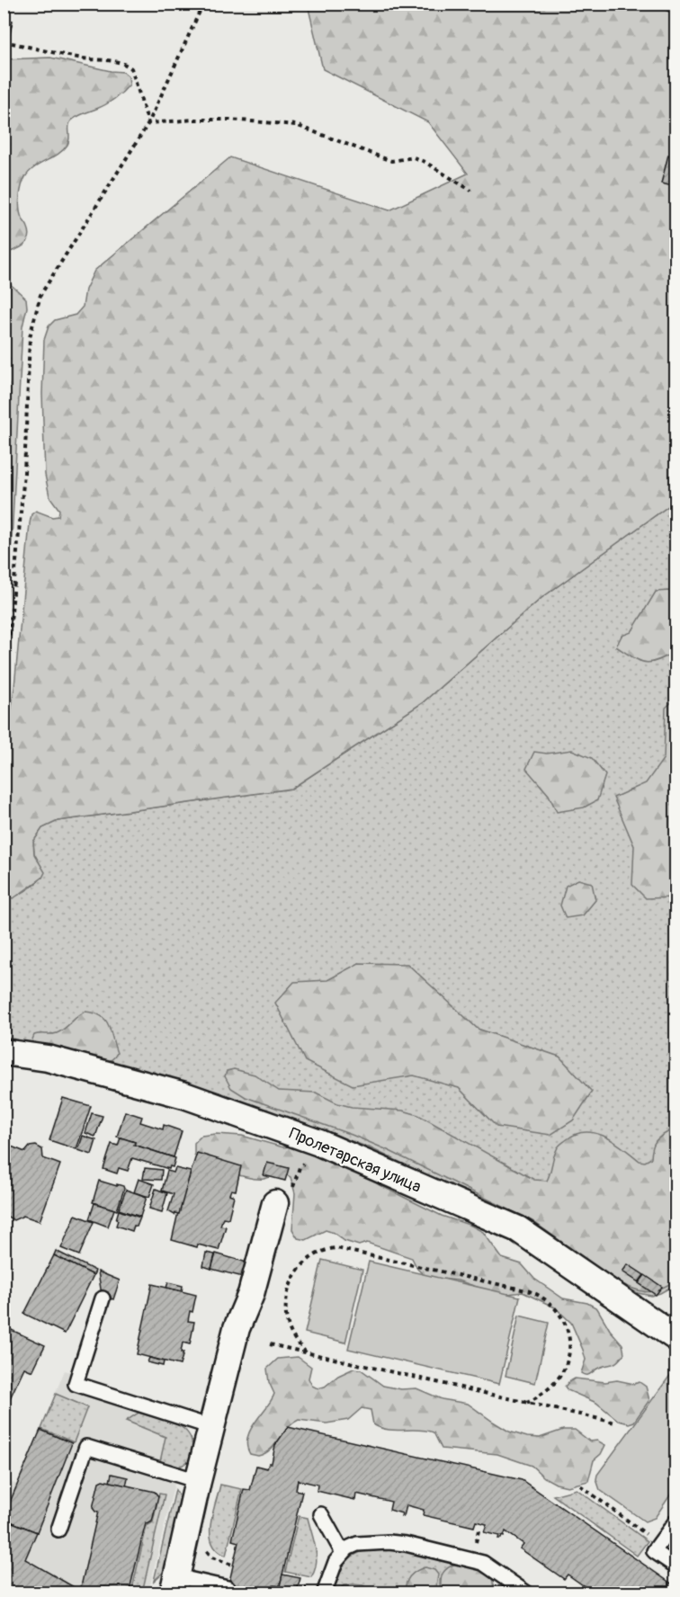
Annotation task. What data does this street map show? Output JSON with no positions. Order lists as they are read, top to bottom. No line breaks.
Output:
{"streets":{"street":["Пролетарская улица"]}}
